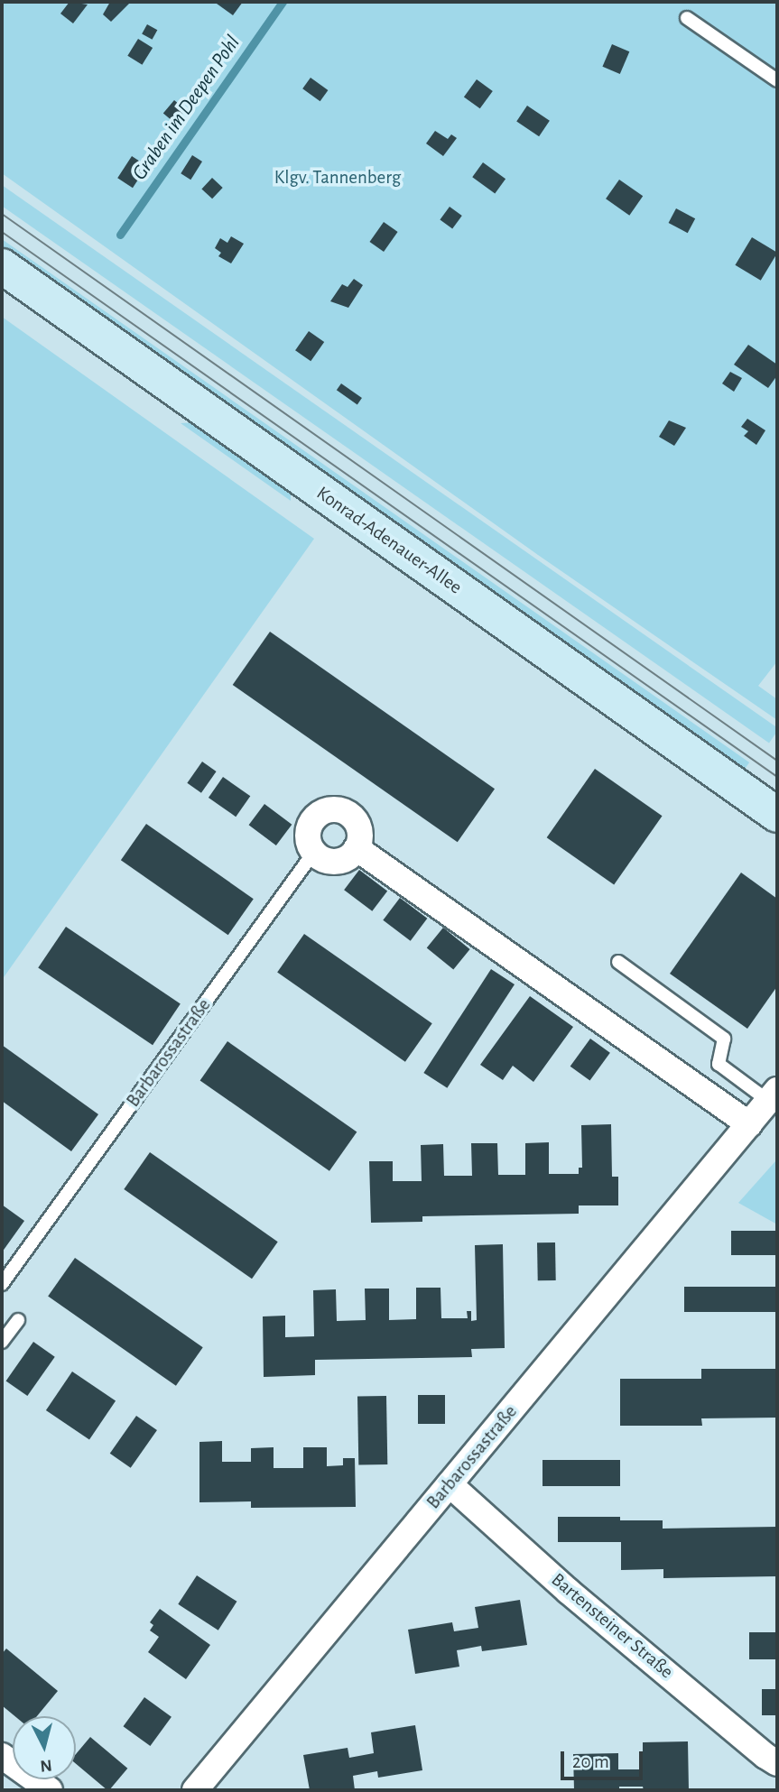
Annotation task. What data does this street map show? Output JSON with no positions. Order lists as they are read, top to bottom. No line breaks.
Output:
{"streets":{"main road":["Konrad-Adenauer-Allee"],"street":["Barbarossastraße","Bartensteiner Straße"]},"crossings":[["Barbarossastraße","Bartensteiner Straße"]],"water":["Graben im Deepen Pohl"],"parks":["Klgv. Tannenberg"],"scale_bar":"20 m","north":"bottom"}
